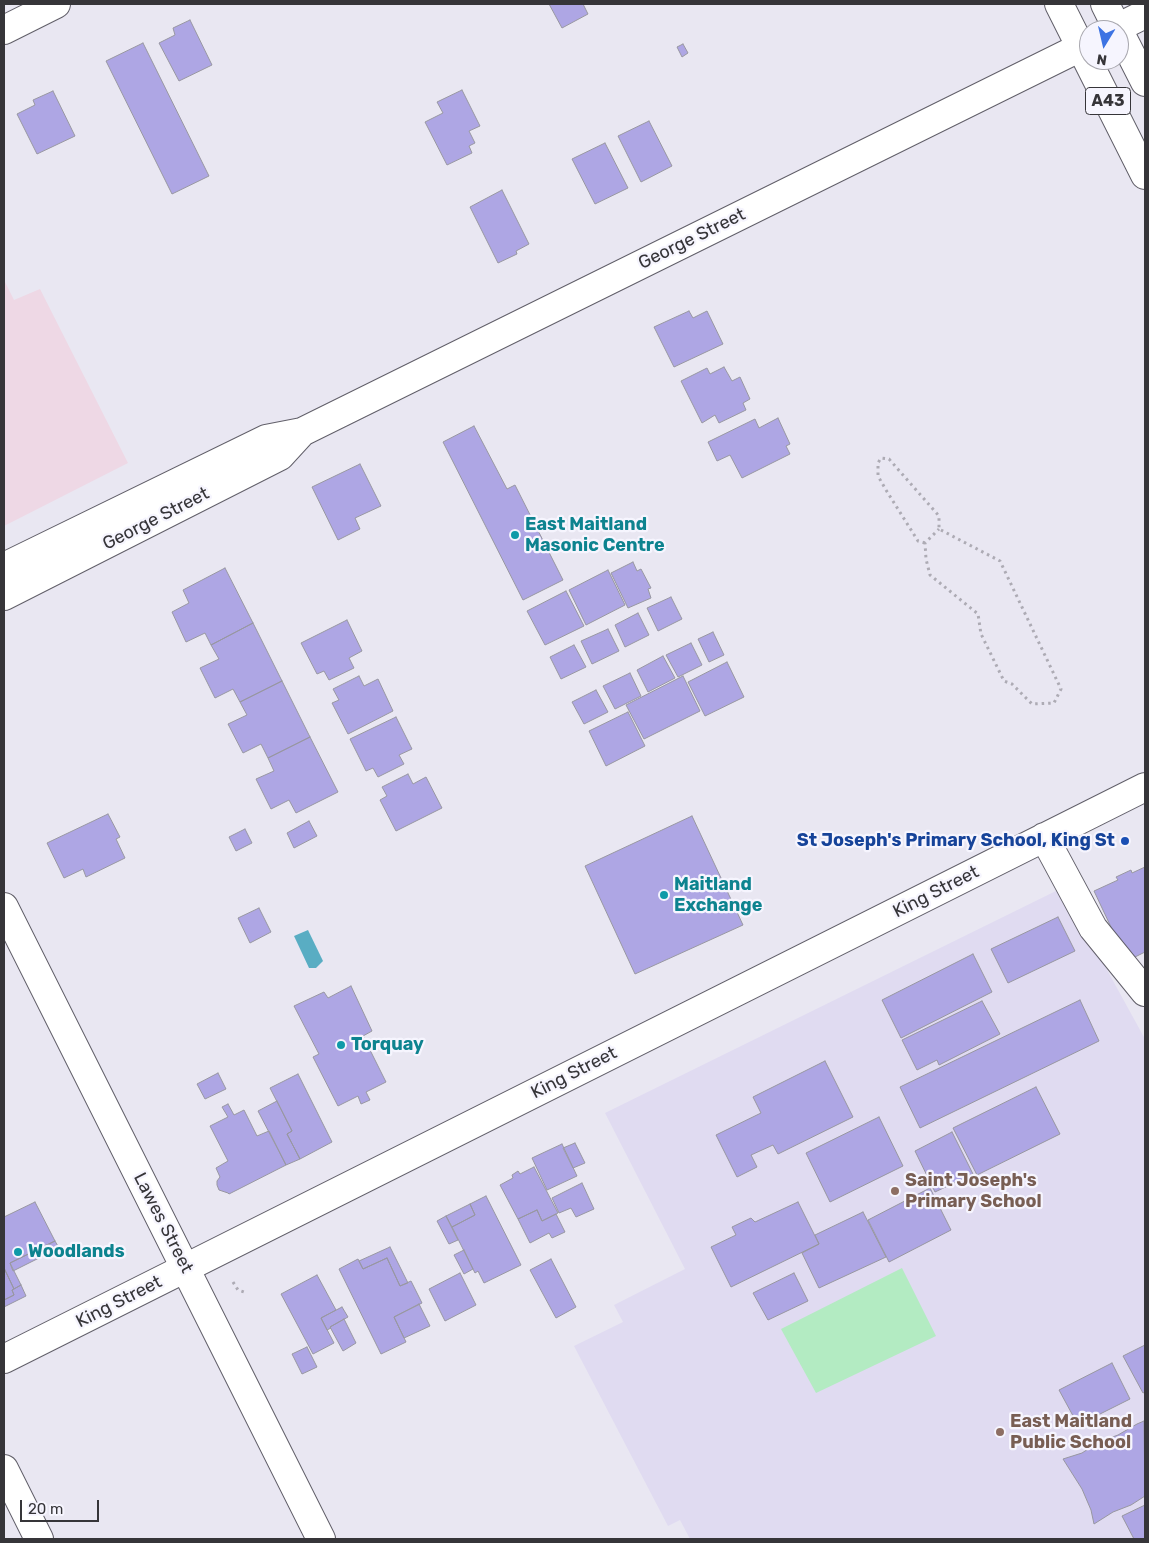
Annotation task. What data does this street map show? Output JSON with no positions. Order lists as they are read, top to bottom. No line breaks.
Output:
{"streets":{"main road":["A43","George Street","King Street","Lawes Street"]},"crossings":[["King Street","Lawes Street"]],"places":["East Maitland Masonic Centre","St Joseph's Primary School, King St","Maitland Exchange","Torquay","Saint Joseph's Primary School","Woodlands","East Maitland Public School"],"scale_bar":"20 m","north":"bottom"}
